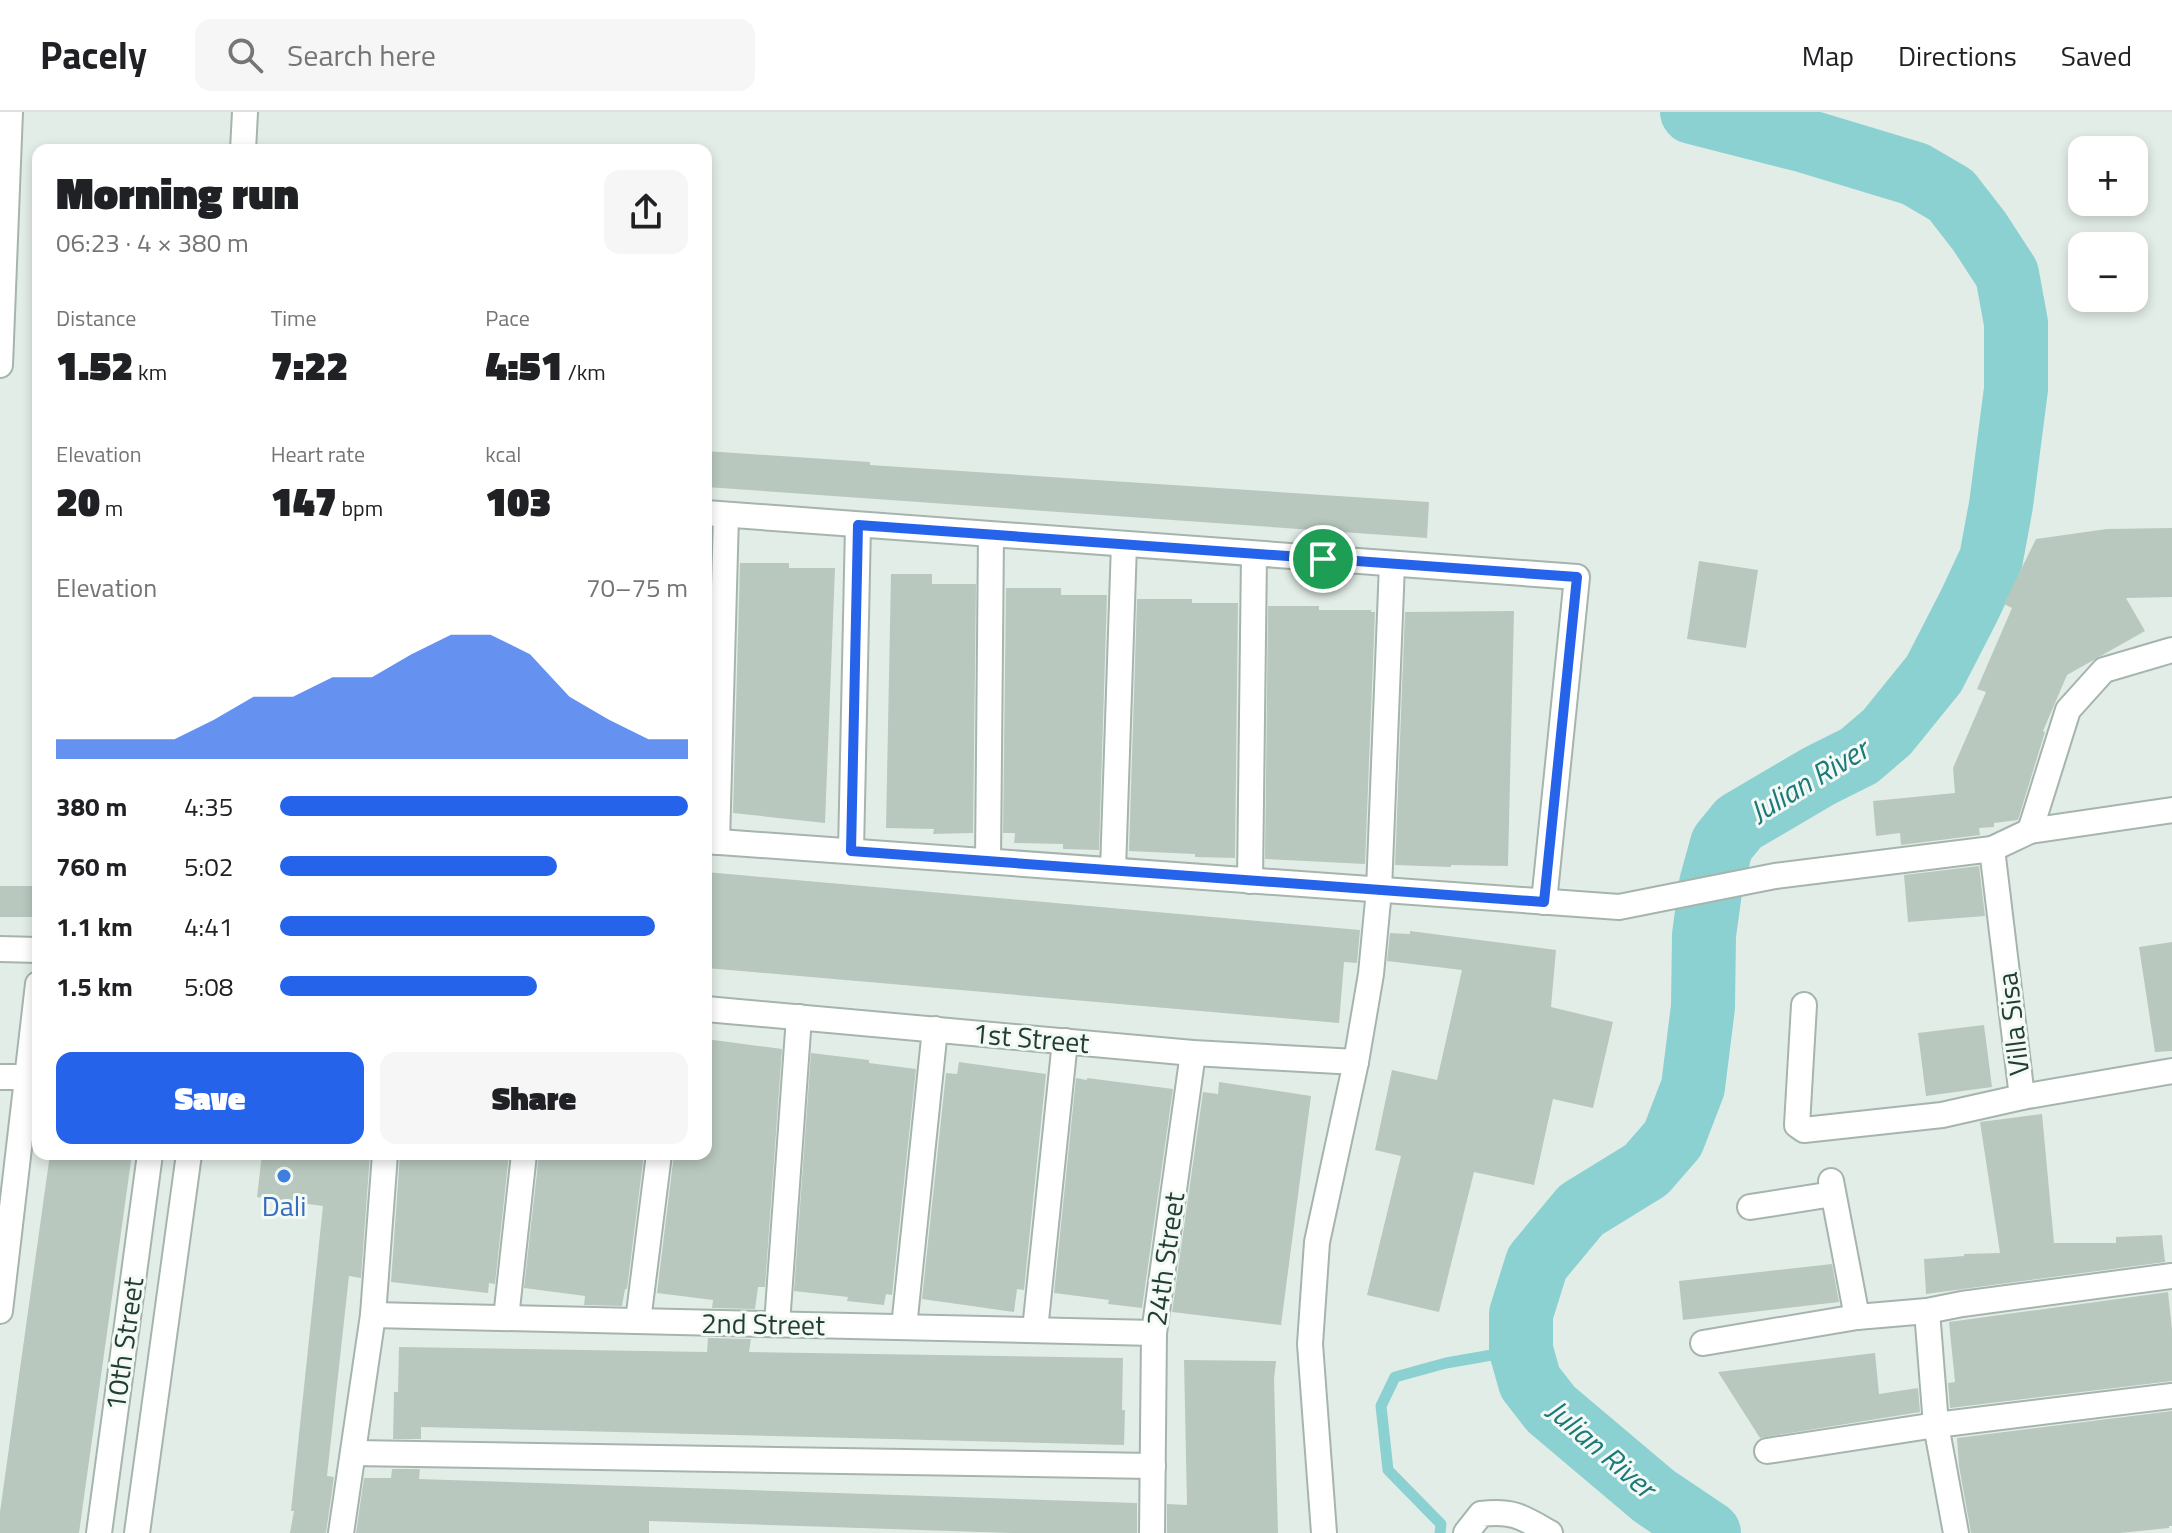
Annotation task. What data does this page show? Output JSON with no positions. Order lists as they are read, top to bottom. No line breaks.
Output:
{"streets":{"street":["Villa Sisa","1st Street","24th Street","2nd Street","10th Street"]},"crossings":[["1st Street","24th Street"],["24th Street","2nd Street"]],"water":["Julian River"],"places":["Dali"],"page":{"header":"Pacely","search":"Search here","nav":["Map","Directions","Saved"],"map_buttons":["+","−"],"heading":["Morning run","06:23 · 4 × 380 m"],"stats":[["Distance","1.52 km"],["Time","7:22"],["Pace","4:51 /km"],["Elevation","20 m"],["Heart rate","147 bpm"],["kcal","103"]],"chart":["Elevation","70–75 m"],"list":[{"name":"380 m","note":"4:35"},{"name":"760 m","note":"5:02"},{"name":"1.1 km","note":"4:41"},{"name":"1.5 km","note":"5:08"}],"buttons":["Save","Share"]}}
